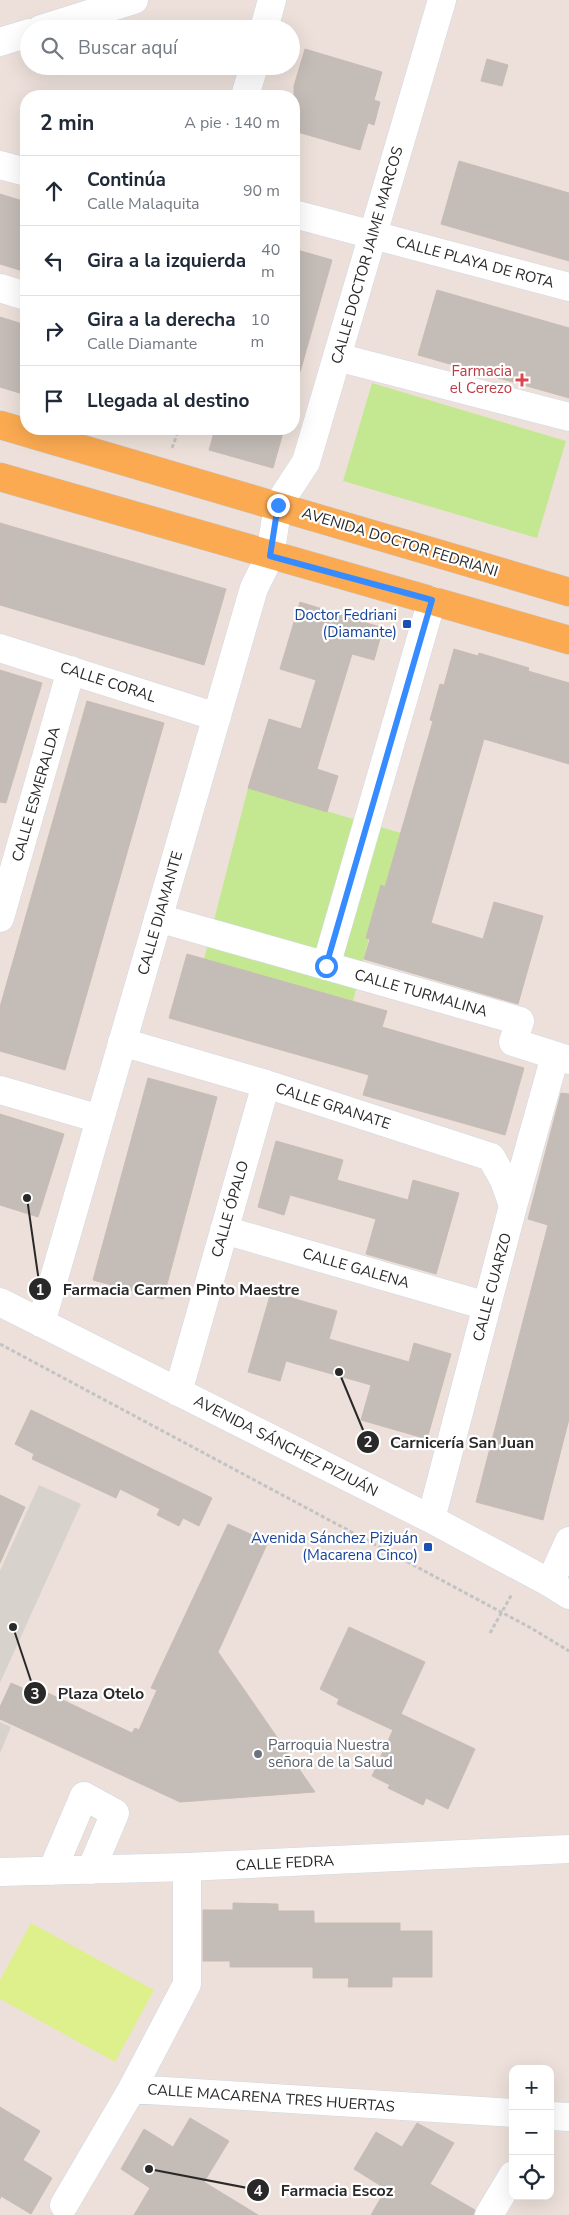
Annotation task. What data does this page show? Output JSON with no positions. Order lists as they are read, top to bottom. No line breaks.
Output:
{"streets":{"main road":["AVENIDA DOCTOR FEDRIANI"],"street":["CALLE DOCTOR JAIME MARCOS","CALLE PLAYA DE ROTA","CALLE CORAL","CALLE ESMERALDA","CALLE DIAMANTE","CALLE TURMALINA","CALLE GRANATE","CALLE ÓPALO","CALLE GALENA","CALLE CUARZO","AVENIDA SÁNCHEZ PIZJUÁN","CALLE FEDRA","CALLE MACARENA TRES HUERTAS"]},"crossings":[["CALLE DOCTOR JAIME MARCOS","CALLE PLAYA DE ROTA"],["CALLE DOCTOR JAIME MARCOS","AVENIDA DOCTOR FEDRIANI"],["CALLE DOCTOR JAIME MARCOS","CALLE DIAMANTE"],["AVENIDA DOCTOR FEDRIANI","CALLE DIAMANTE"],["CALLE CORAL","CALLE ESMERALDA"],["CALLE CORAL","CALLE DIAMANTE"],["CALLE DIAMANTE","CALLE TURMALINA"],["CALLE DIAMANTE","CALLE GRANATE"],["CALLE DIAMANTE","AVENIDA SÁNCHEZ PIZJUÁN"],["CALLE TURMALINA","CALLE CUARZO"],["CALLE GRANATE","CALLE ÓPALO"],["CALLE GRANATE","CALLE CUARZO"],["CALLE ÓPALO","CALLE GALENA"],["CALLE ÓPALO","AVENIDA SÁNCHEZ PIZJUÁN"],["CALLE GALENA","CALLE CUARZO"],["CALLE CUARZO","AVENIDA SÁNCHEZ PIZJUÁN"]],"places":{"health":["Farmacia el Cerezo"],"transit":["Doctor Fedriani (Diamante)","Avenida Sánchez Pizjuán (Macarena Cinco)"],"other":["Farmacia Carmen Pinto Maestre","Carnicería San Juan","Plaza Otelo","Parroquia Nuestra señora de la Salud","Farmacia Escoz"]},"page":{"search":"Buscar aquí","heading":["2 min","A pie · 140 m"],"list":[["Continúa","Calle Malaquita","90 m"],["Gira a la izquierda","40 m"],["Gira a la derecha","Calle Diamante","10 m"],"Llegada al destino"],"map_buttons":["+","−"]}}
